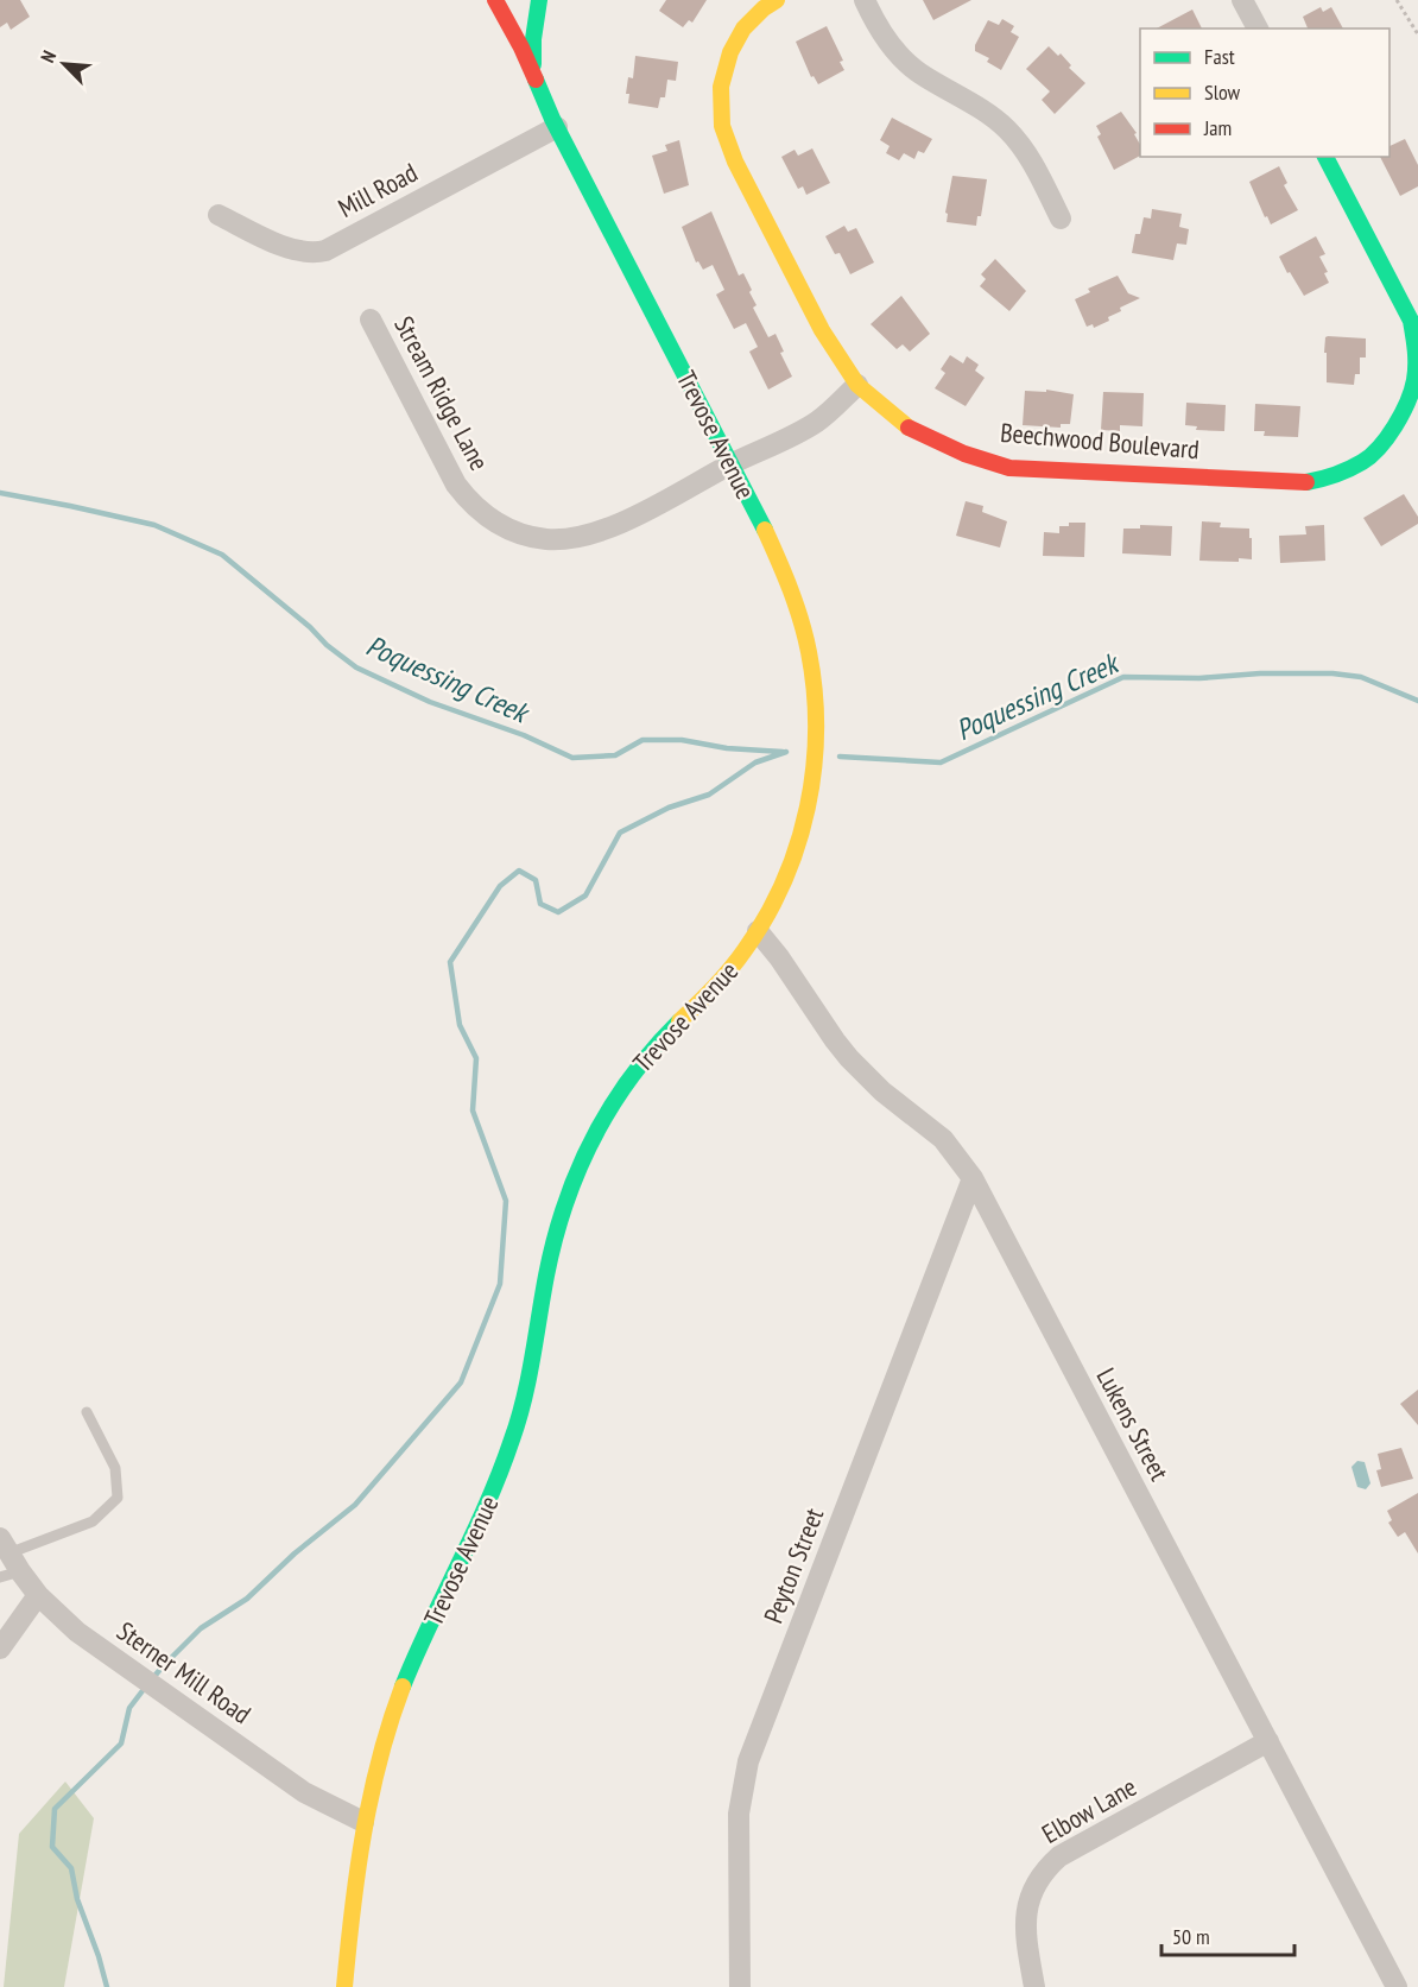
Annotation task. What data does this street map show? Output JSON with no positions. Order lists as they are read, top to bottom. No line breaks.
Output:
{"streets":{"street":["Mill Road","Stream Ridge Lane","Trevose Avenue","Beechwood Boulevard","Lukens Street","Peyton Street","Sterner Mill Road","Elbow Lane"]},"crossings":[["Mill Road","Trevose Avenue"],["Stream Ridge Lane","Trevose Avenue"],["Stream Ridge Lane","Beechwood Boulevard"],["Trevose Avenue","Lukens Street"],["Trevose Avenue","Sterner Mill Road"],["Lukens Street","Peyton Street"],["Lukens Street","Elbow Lane"]],"water":["Poquessing Creek"],"legend":["Fast","Slow","Jam"],"scale_bar":"50 m","north":"top left"}
